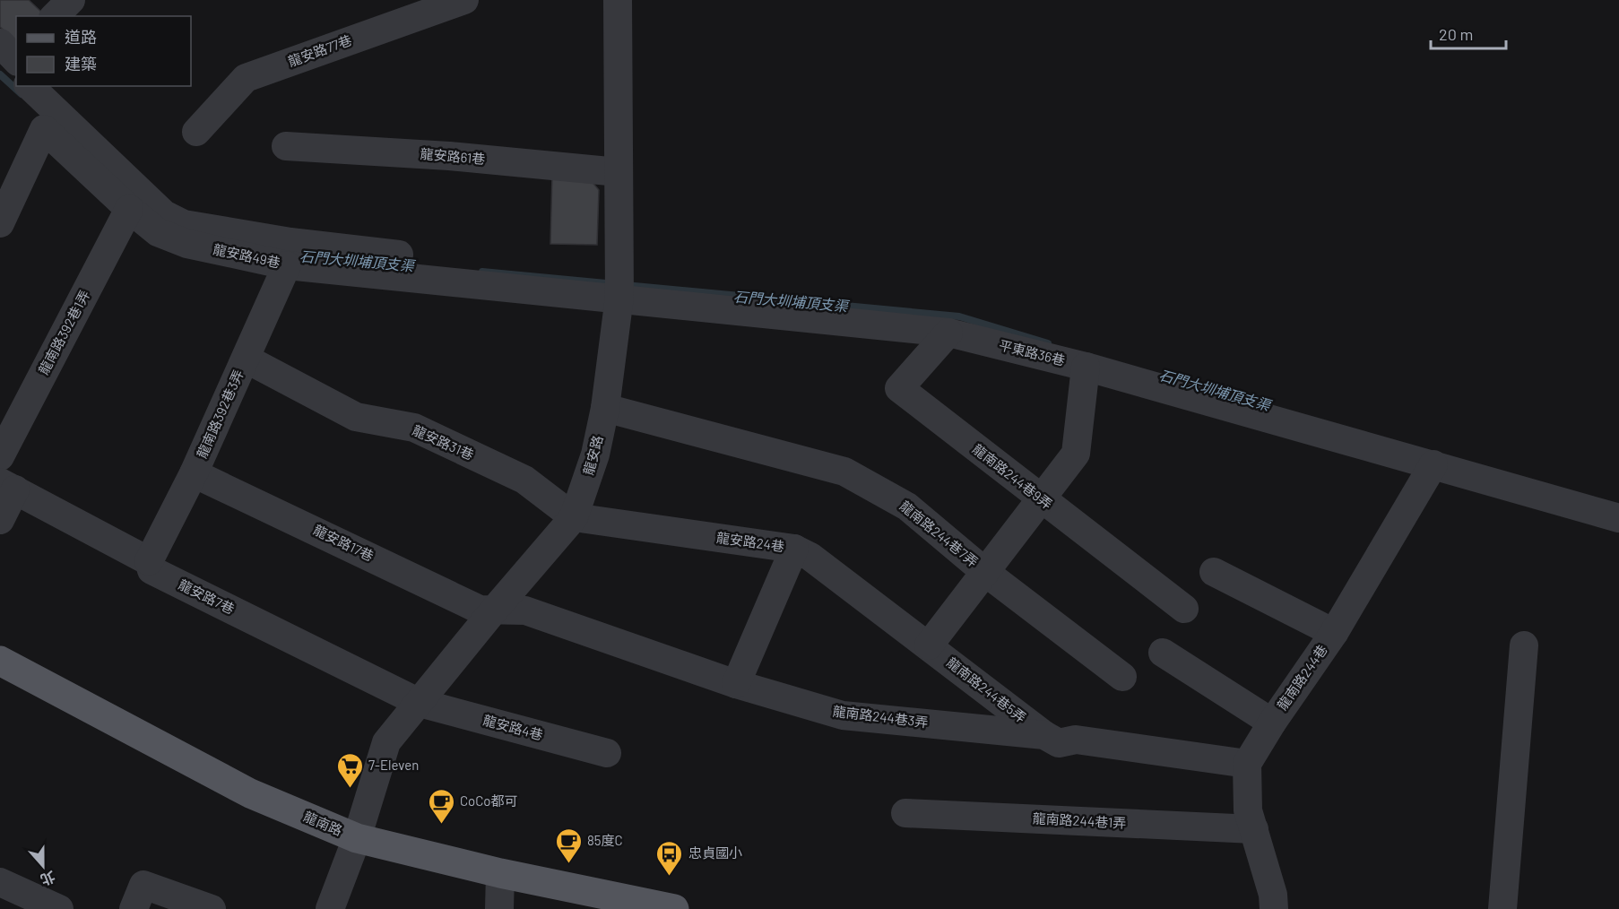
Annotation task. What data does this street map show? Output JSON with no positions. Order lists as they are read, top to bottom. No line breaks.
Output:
{"streets":{"main road":["龍南路"],"street":["龍安路77巷","龍安路61巷","龍安路49巷","龍南路392巷1弄","平東路36巷","龍南路392巷3弄","龍安路31巷","龍安路","龍南路244巷9弄","龍南路244巷7弄","龍安路24巷","龍安路17巷","龍安路7巷","龍南路244巷","龍南路244巷5弄","龍南路244巷3弄","龍安路4巷","龍南路244巷1弄"]},"crossings":[["龍安路61巷","龍安路"],["龍安路49巷","龍南路392巷1弄"],["龍安路49巷","平東路36巷"],["龍安路49巷","龍南路392巷3弄"],["龍安路49巷","龍安路"],["平東路36巷","龍安路"],["平東路36巷","龍南路244巷9弄"],["平東路36巷","龍南路244巷"],["龍南路392巷3弄","龍安路31巷"],["龍南路392巷3弄","龍安路17巷"],["龍南路392巷3弄","龍安路7巷"],["龍安路31巷","龍安路"],["龍安路31巷","龍安路24巷"],["龍安路","龍南路244巷7弄"],["龍安路","龍安路24巷"],["龍安路","龍安路17巷"],["龍安路","龍安路7巷"],["龍安路","龍南路244巷3弄"],["龍安路","龍安路4巷"],["龍安路","龍南路"],["龍安路24巷","龍南路244巷5弄"],["龍安路17巷","龍南路244巷3弄"],["龍安路7巷","龍安路4巷"],["龍南路244巷","龍南路244巷3弄"],["龍南路244巷5弄","龍南路244巷3弄"]],"water":["石門大圳埔頂支渠"],"places":{"supermarket":["7-Eleven"],"cafe":["CoCo都可","85度C"],"bus stop":["忠貞國小"]},"legend":["道路","建築"],"scale_bar":"20 m","north":"bottom"}
